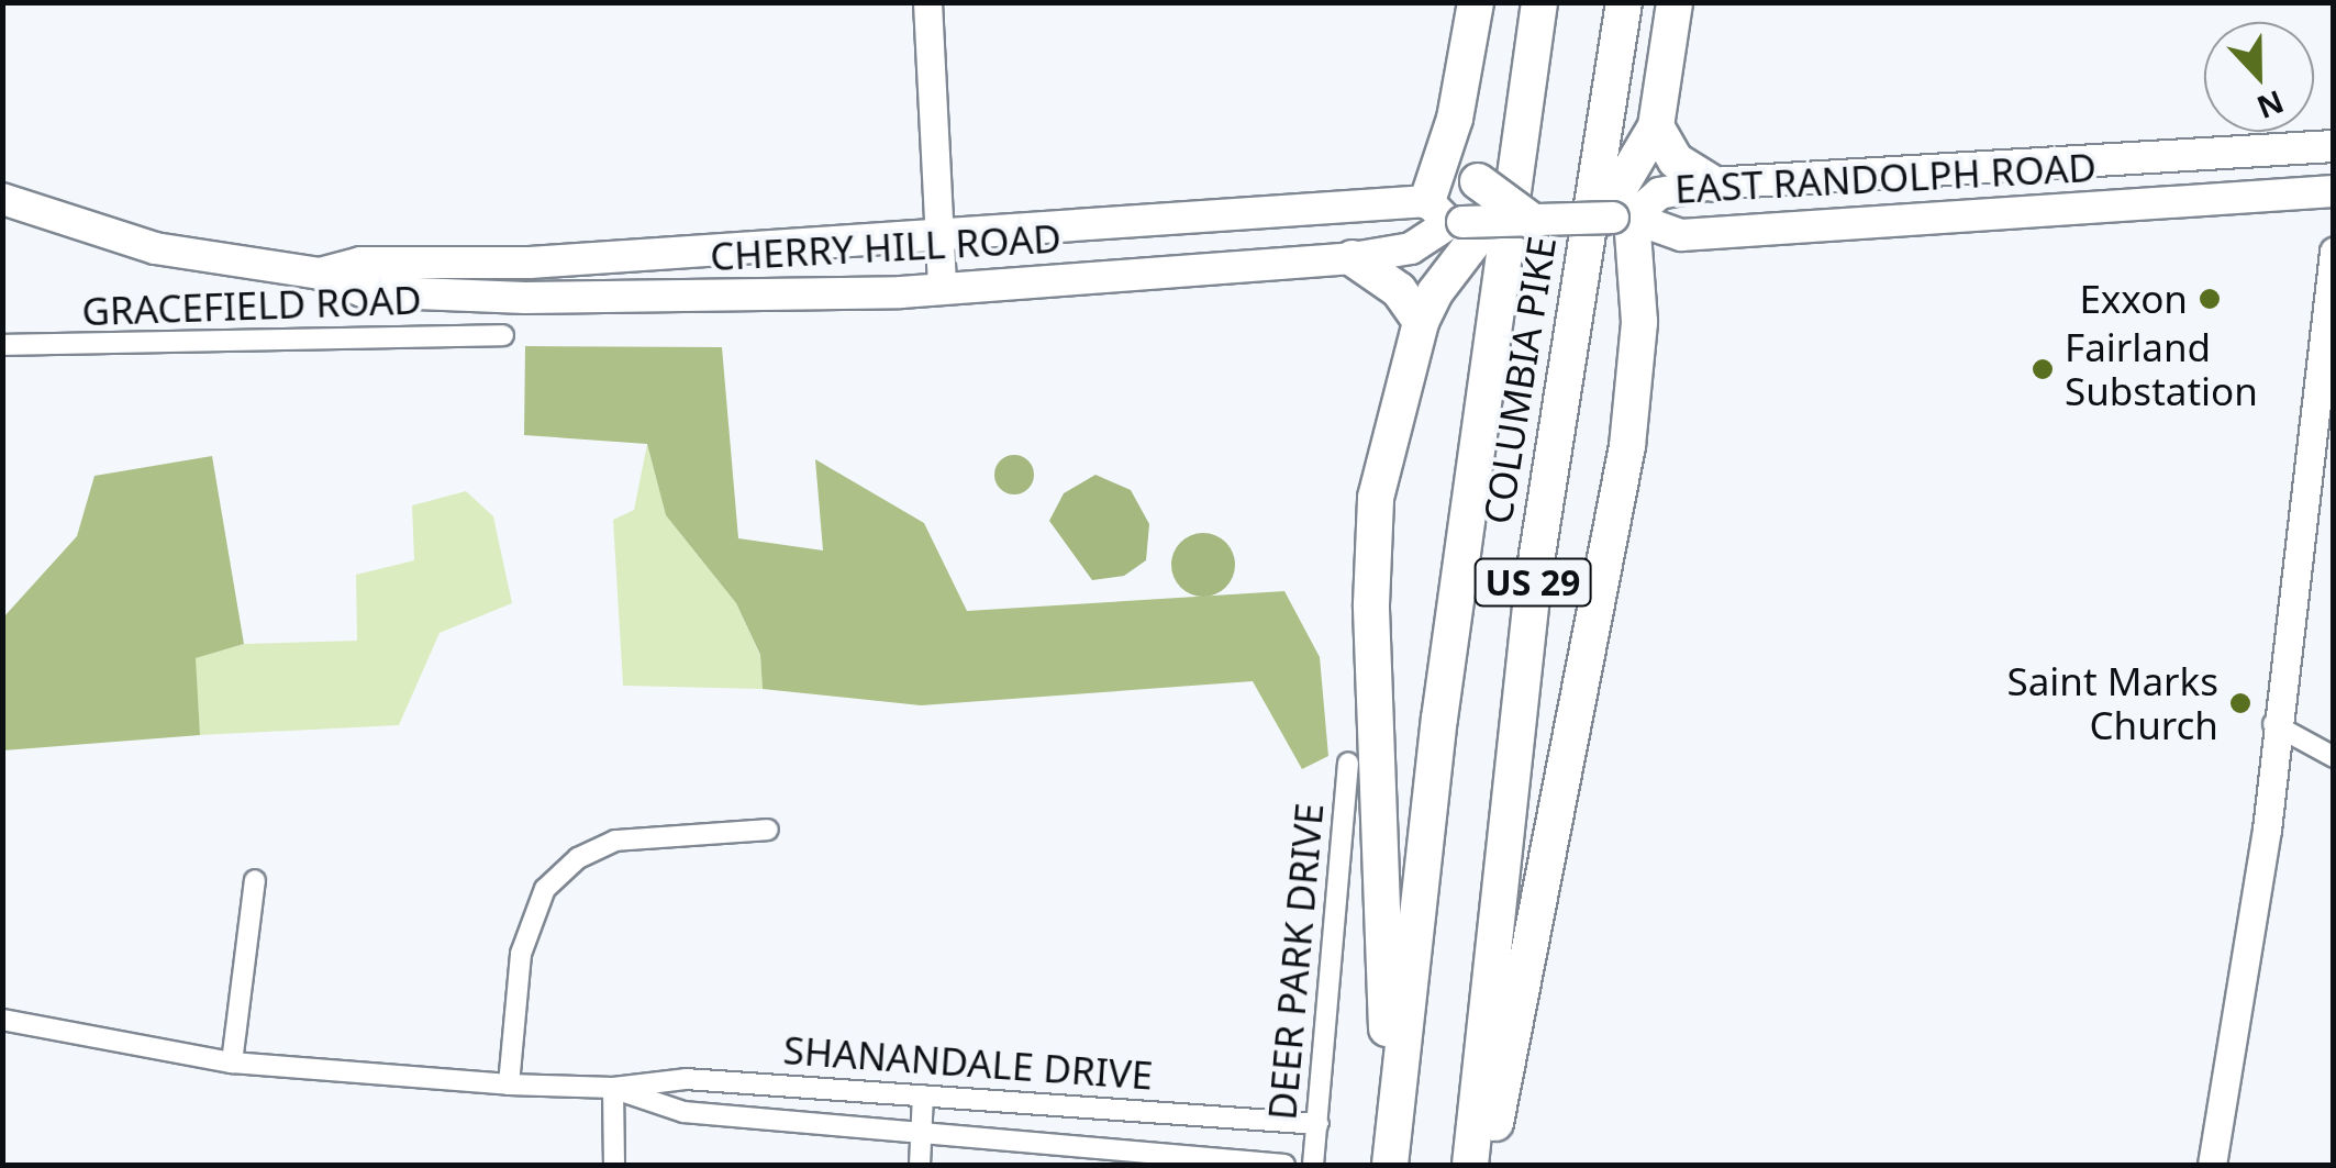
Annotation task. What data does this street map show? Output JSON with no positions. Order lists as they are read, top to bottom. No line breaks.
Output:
{"streets":{"highway":["COLUMBIA PIKE","US 29"],"main road":["EAST RANDOLPH ROAD","CHERRY HILL ROAD"],"street":["GRACEFIELD ROAD","DEER PARK DRIVE","SHANANDALE DRIVE"]},"crossings":[["EAST RANDOLPH ROAD","CHERRY HILL ROAD"],["DEER PARK DRIVE","SHANANDALE DRIVE"]],"places":["Exxon","Fairland Substation","Saint Marks Church"],"north":"bottom"}
